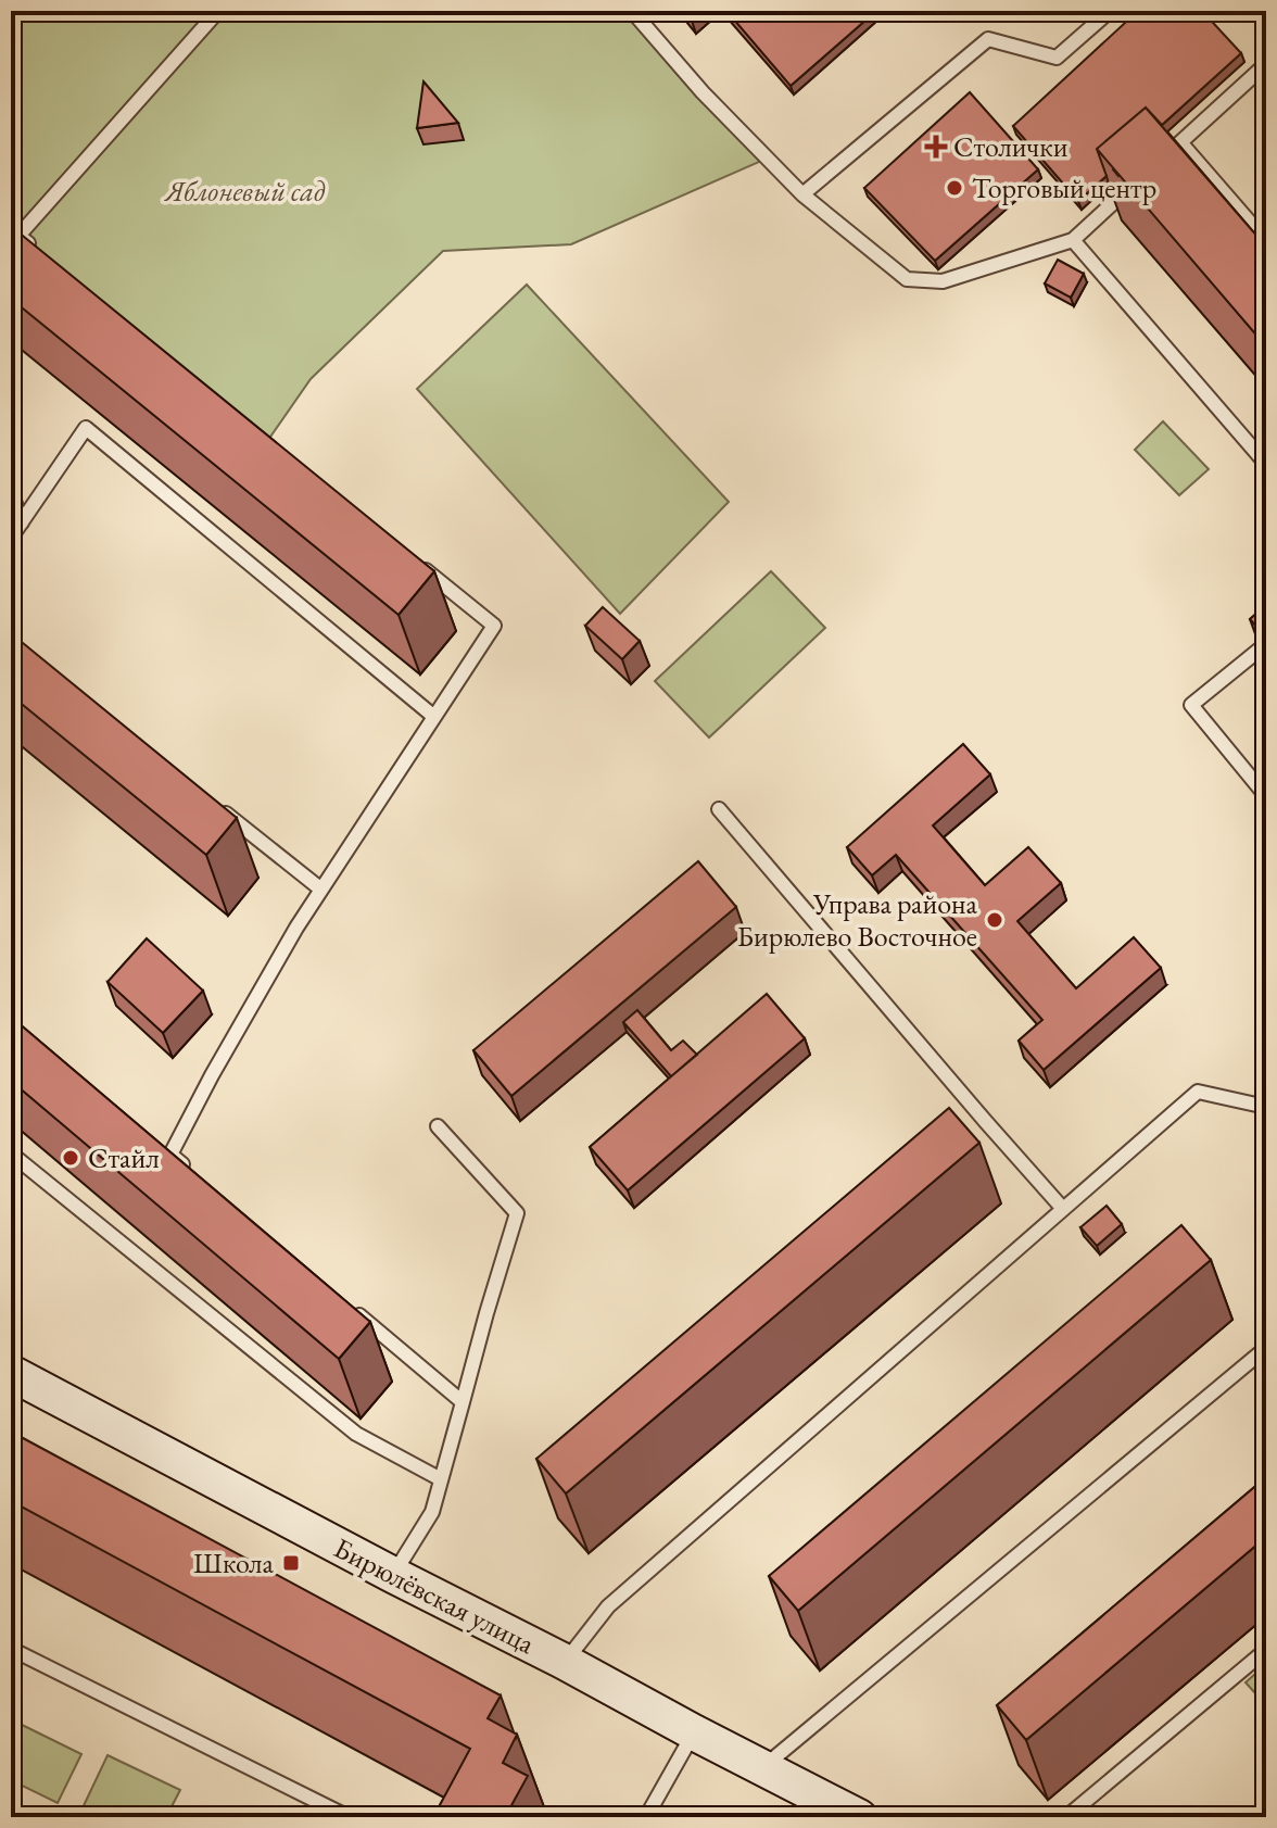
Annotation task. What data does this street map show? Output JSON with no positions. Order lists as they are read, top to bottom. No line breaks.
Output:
{"streets":{"street":["Бирюлёвская улица"]},"parks":["Яблоневый сад"],"places":{"health":["Столички"],"other":["Торговый центр","Управа района Бирюлево Восточное","Стайл"],"transit":["Школа"]}}
